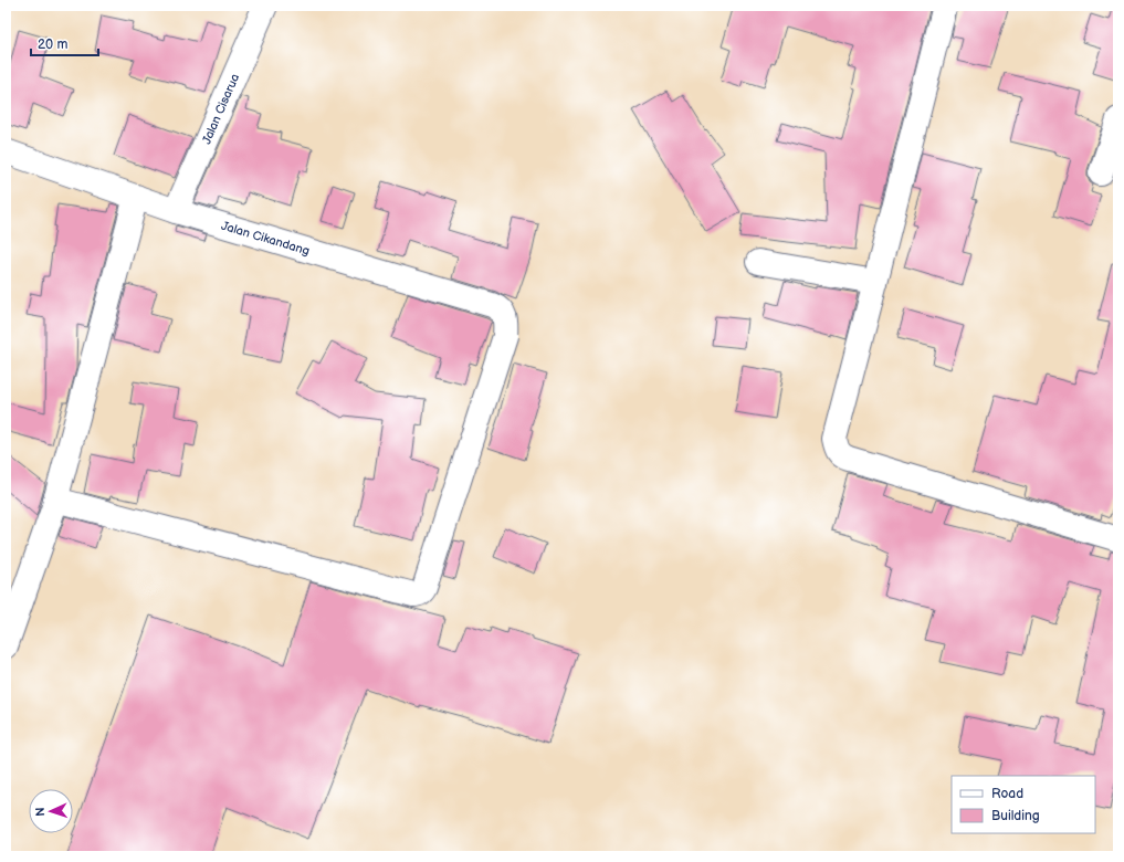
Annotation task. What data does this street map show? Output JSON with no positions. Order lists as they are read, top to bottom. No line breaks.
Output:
{"streets":{"street":["Jalan Cisarua","Jalan Cikandang"]},"crossings":[["Jalan Cisarua","Jalan Cikandang"]],"legend":["Road","Building"],"scale_bar":"20 m","north":"left"}
